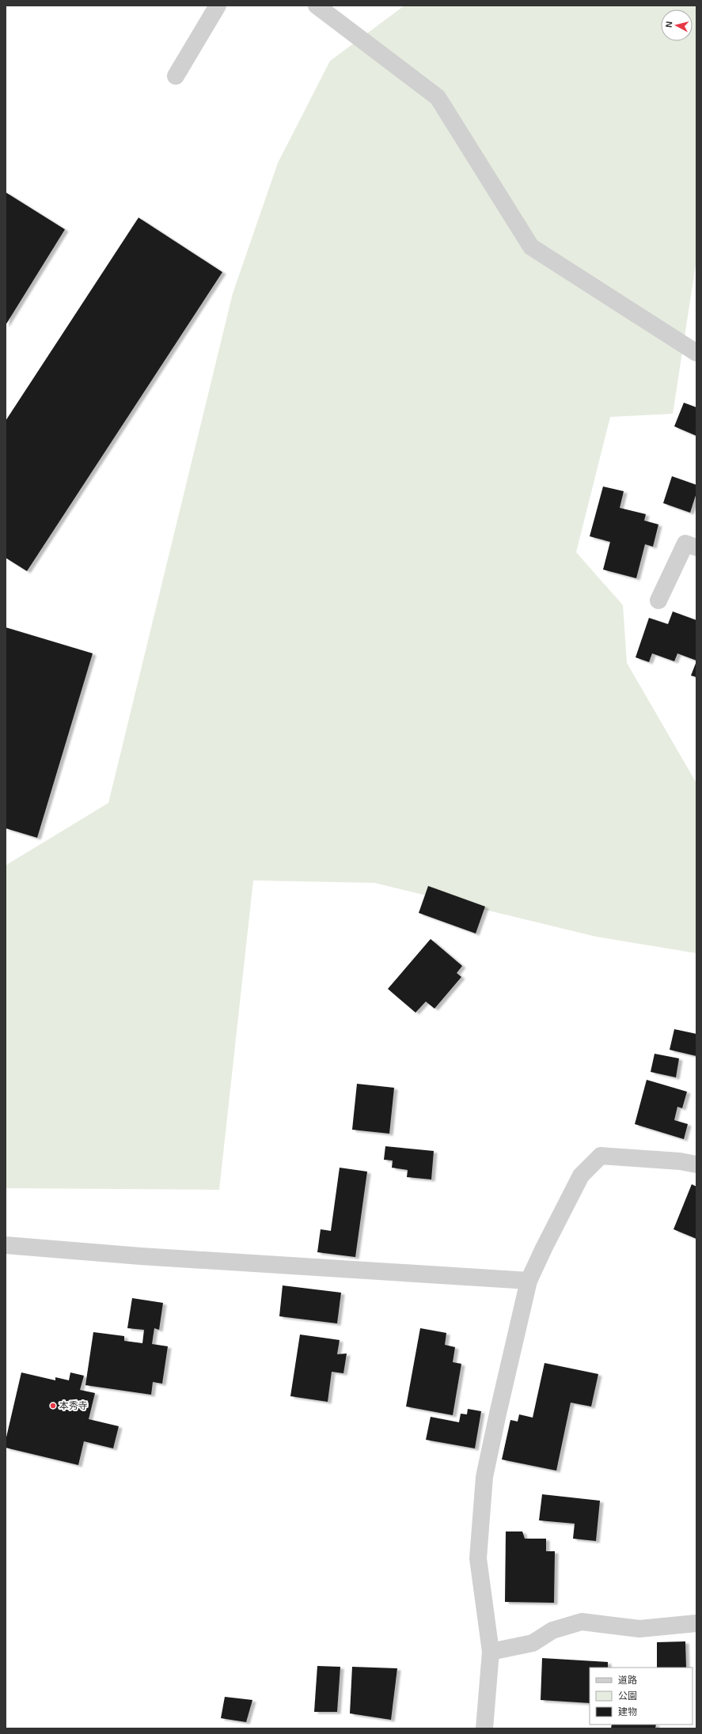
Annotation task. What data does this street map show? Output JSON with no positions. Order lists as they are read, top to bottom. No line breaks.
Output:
{"places":["本秀寺"],"legend":["道路","公園","建物"],"north":"left"}
